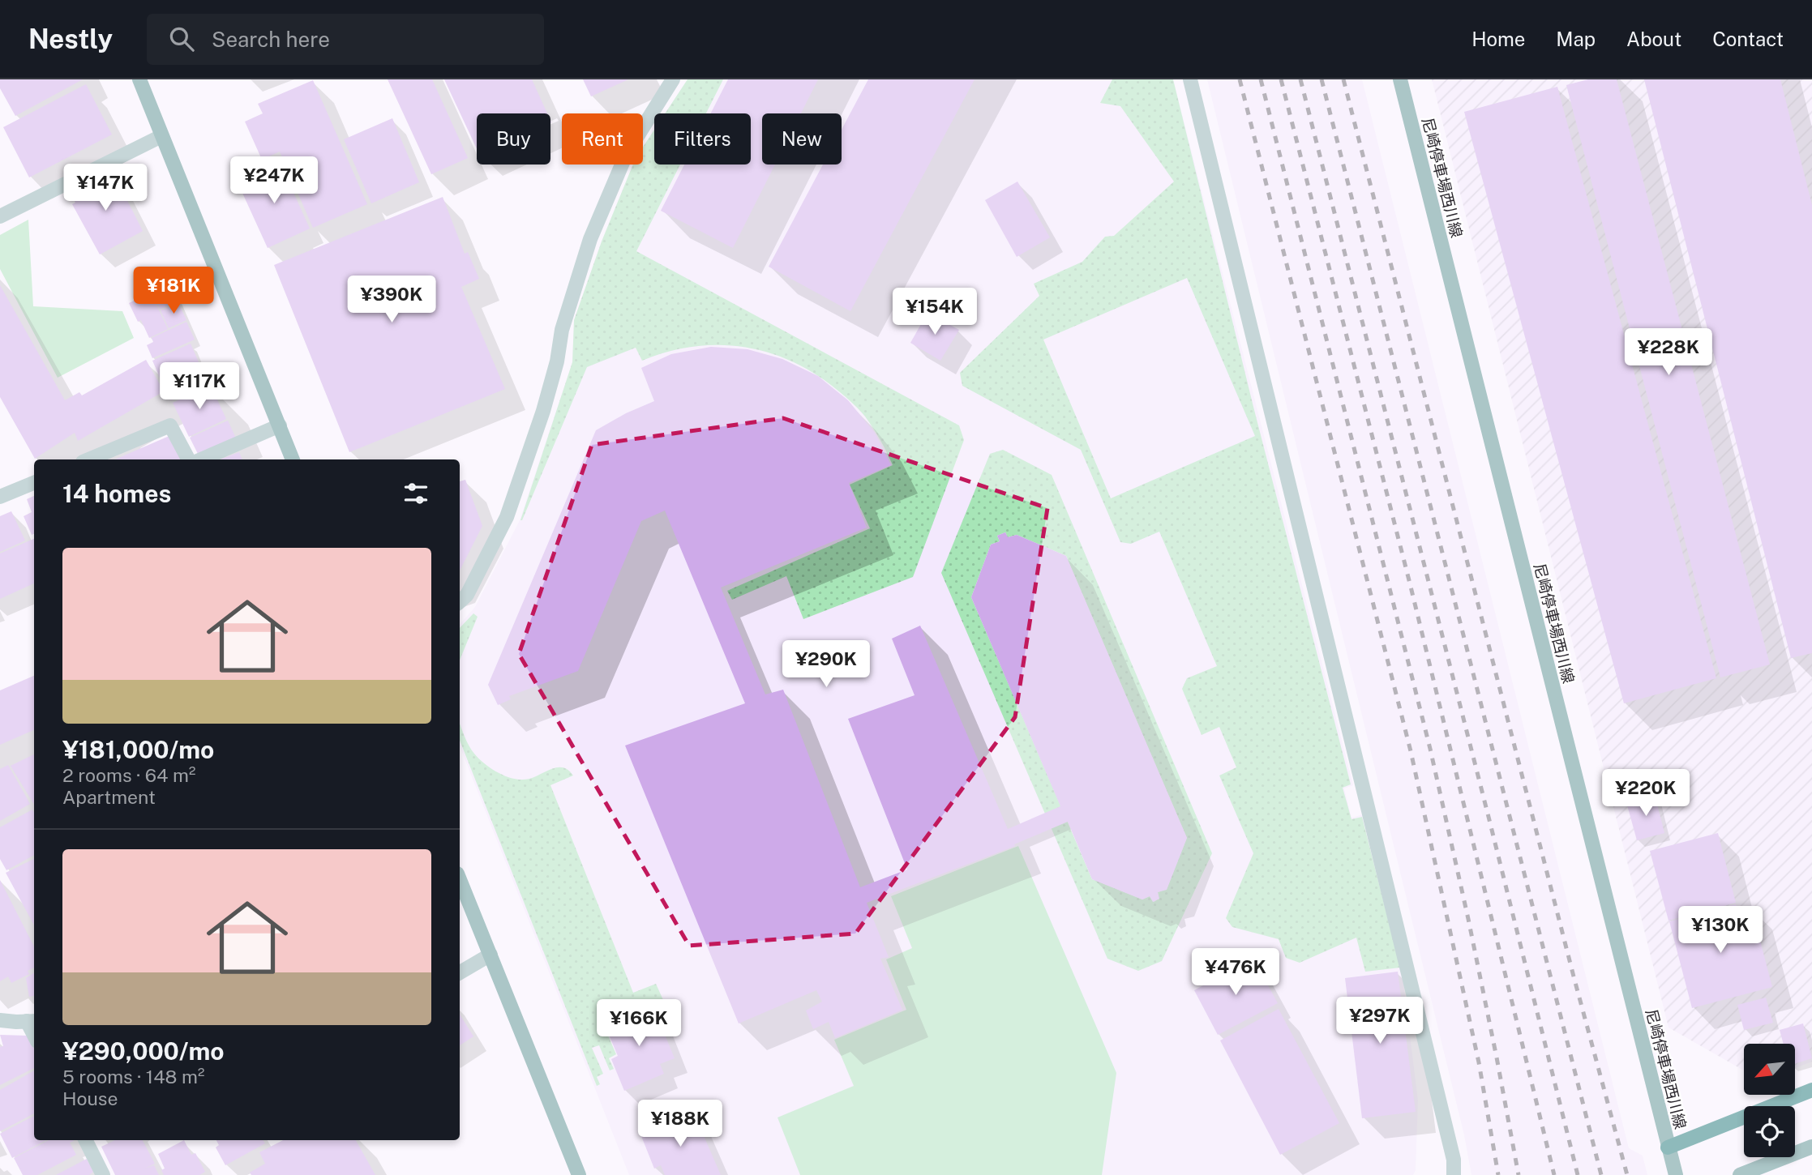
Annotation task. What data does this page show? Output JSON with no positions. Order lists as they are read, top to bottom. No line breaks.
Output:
{"streets":{"main road":["尼崎停車場西川線"]},"north":"bottom left","page":{"header":"Nestly","search":"Search here","nav":["Home","Map","About","Contact"],"chip":["Buy","Rent","Filters","New"],"price":["¥247K","¥147K","¥181K","¥390K","¥154K","¥228K","¥117K","¥290K","¥220K","¥130K","¥476K","¥297K","¥166K","¥188K"],"heading":"14 homes","list":[{"name":"¥181,000/mo","note":"2 rooms · 64 m² · Apartment"},{"name":"¥290,000/mo","note":"5 rooms · 148 m² · House"}]}}
